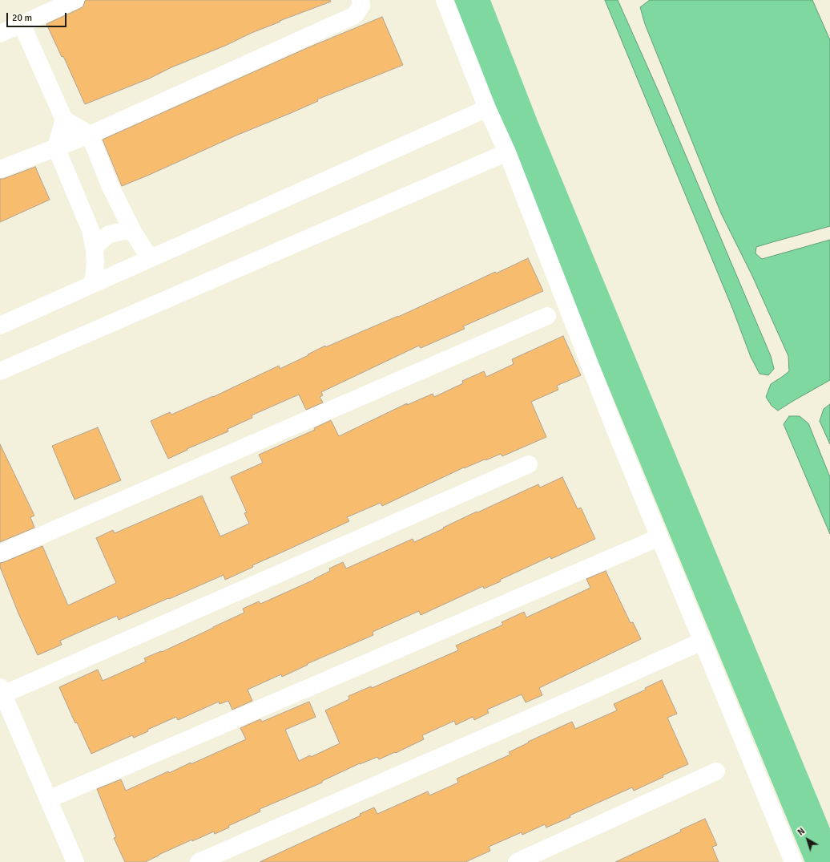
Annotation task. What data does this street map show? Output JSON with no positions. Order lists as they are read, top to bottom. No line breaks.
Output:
{"scale_bar":"20 m","north":"top left"}
